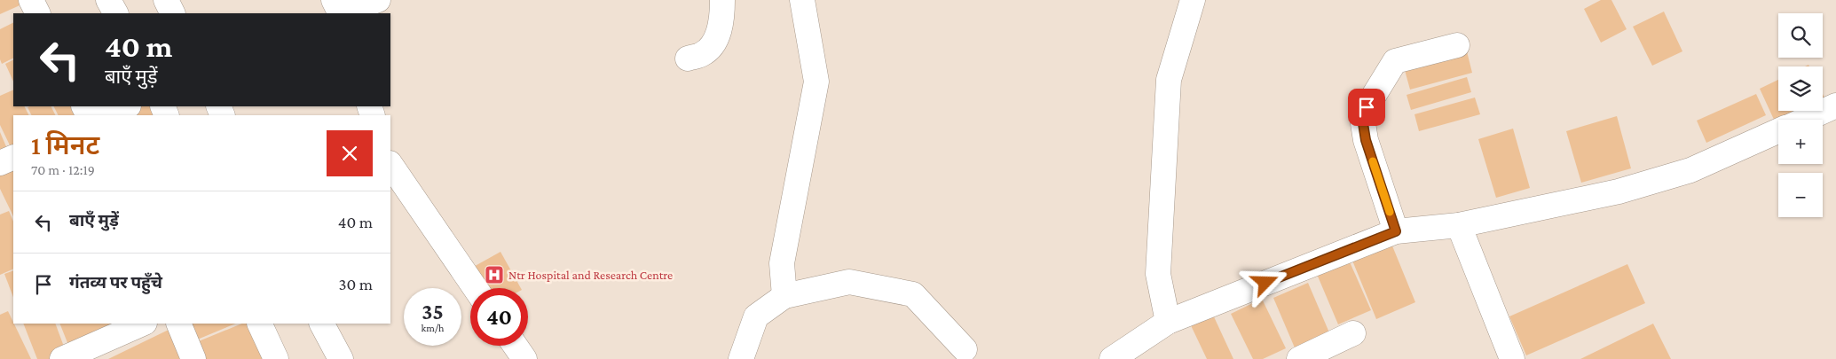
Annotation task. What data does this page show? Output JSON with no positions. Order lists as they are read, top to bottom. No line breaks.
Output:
{"places":{"hospital":["Ntr Hospital and Research Centre"]},"page":{"map_buttons":["+","−"],"turn":["40 m","बाएँ मुड़ें"],"heading":["1 मिनट","70 m · 12:19"],"list":[{"name":"बाएँ मुड़ें","value":"40 m"},{"name":"गंतव्य पर पहुँचे","value":"30 m"}],"speed":"35 km/h","limit":"40"}}
